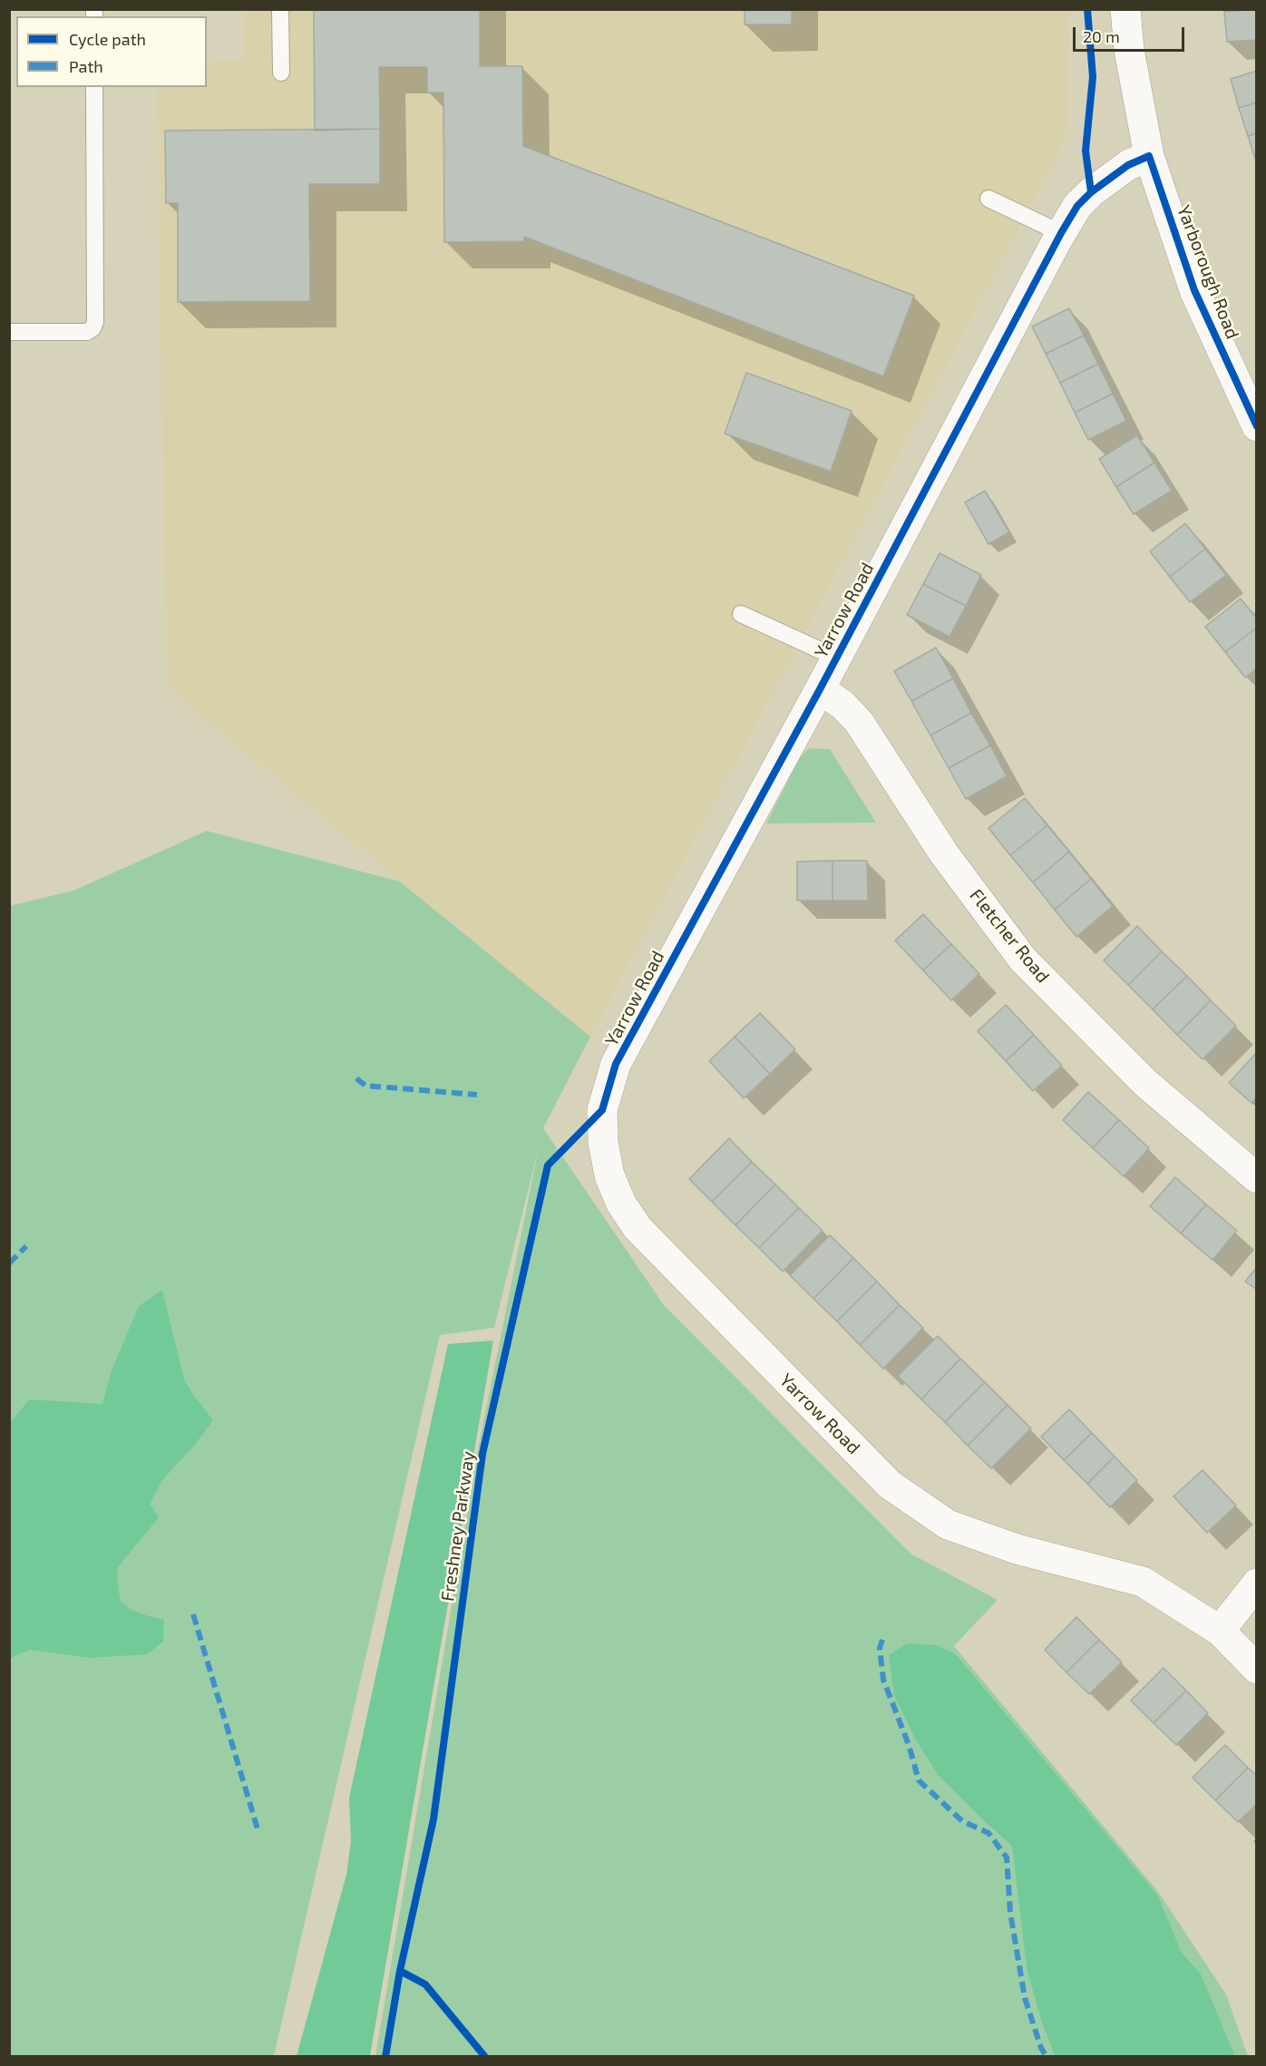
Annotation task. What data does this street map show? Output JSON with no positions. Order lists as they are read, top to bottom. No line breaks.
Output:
{"streets":{"street":["Yarborough Road","Yarrow Road","Fletcher Road"],"cycle path":["Freshney Parkway"]},"crossings":[["Yarborough Road","Yarrow Road"],["Yarrow Road","Fletcher Road"]],"legend":["Cycle path","Path"],"scale_bar":"20 m"}
